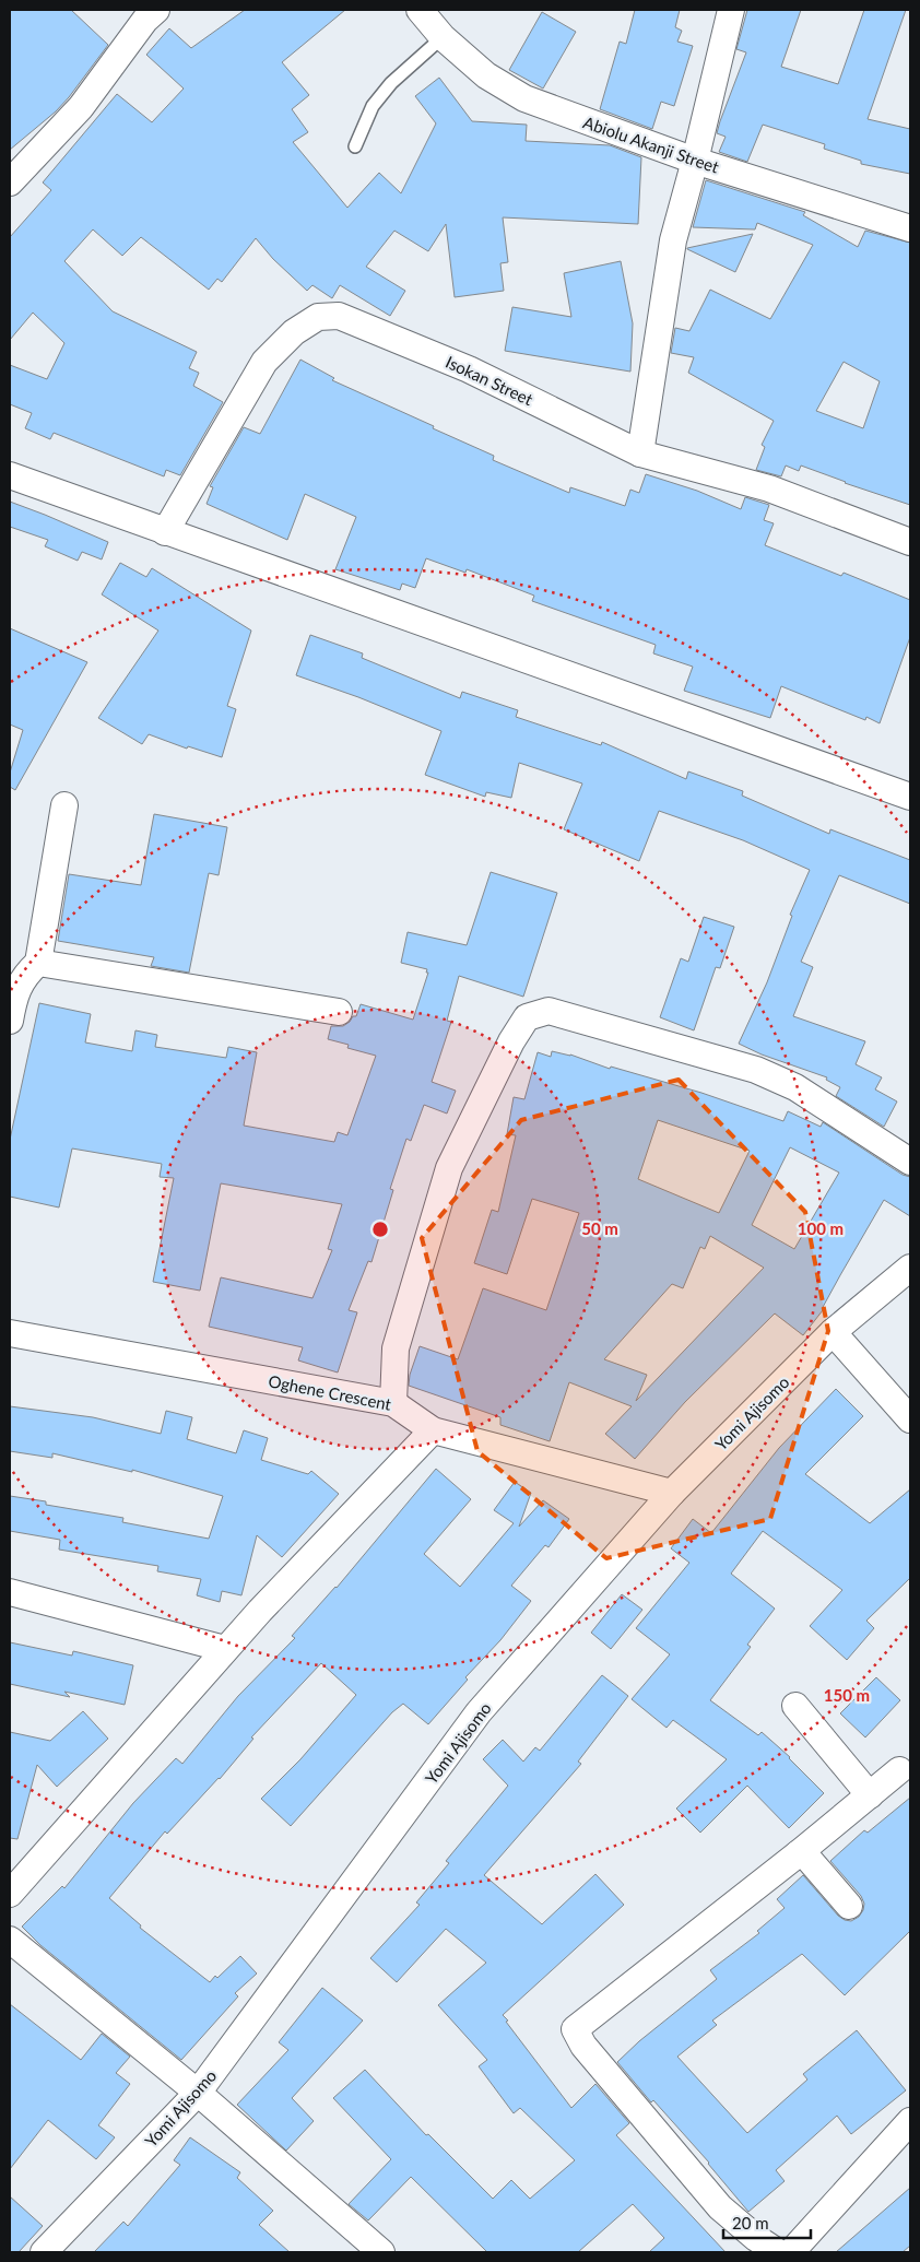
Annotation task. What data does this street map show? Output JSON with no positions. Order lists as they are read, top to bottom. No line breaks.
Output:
{"streets":{"street":["Abiolu Akanji Street","Isokan Street","Oghene Crescent","Yomi Ajisomo"]},"crossings":[["Oghene Crescent","Yomi Ajisomo"]],"scale_bar":"20 m","rings":["50 m","100 m","150 m"]}
